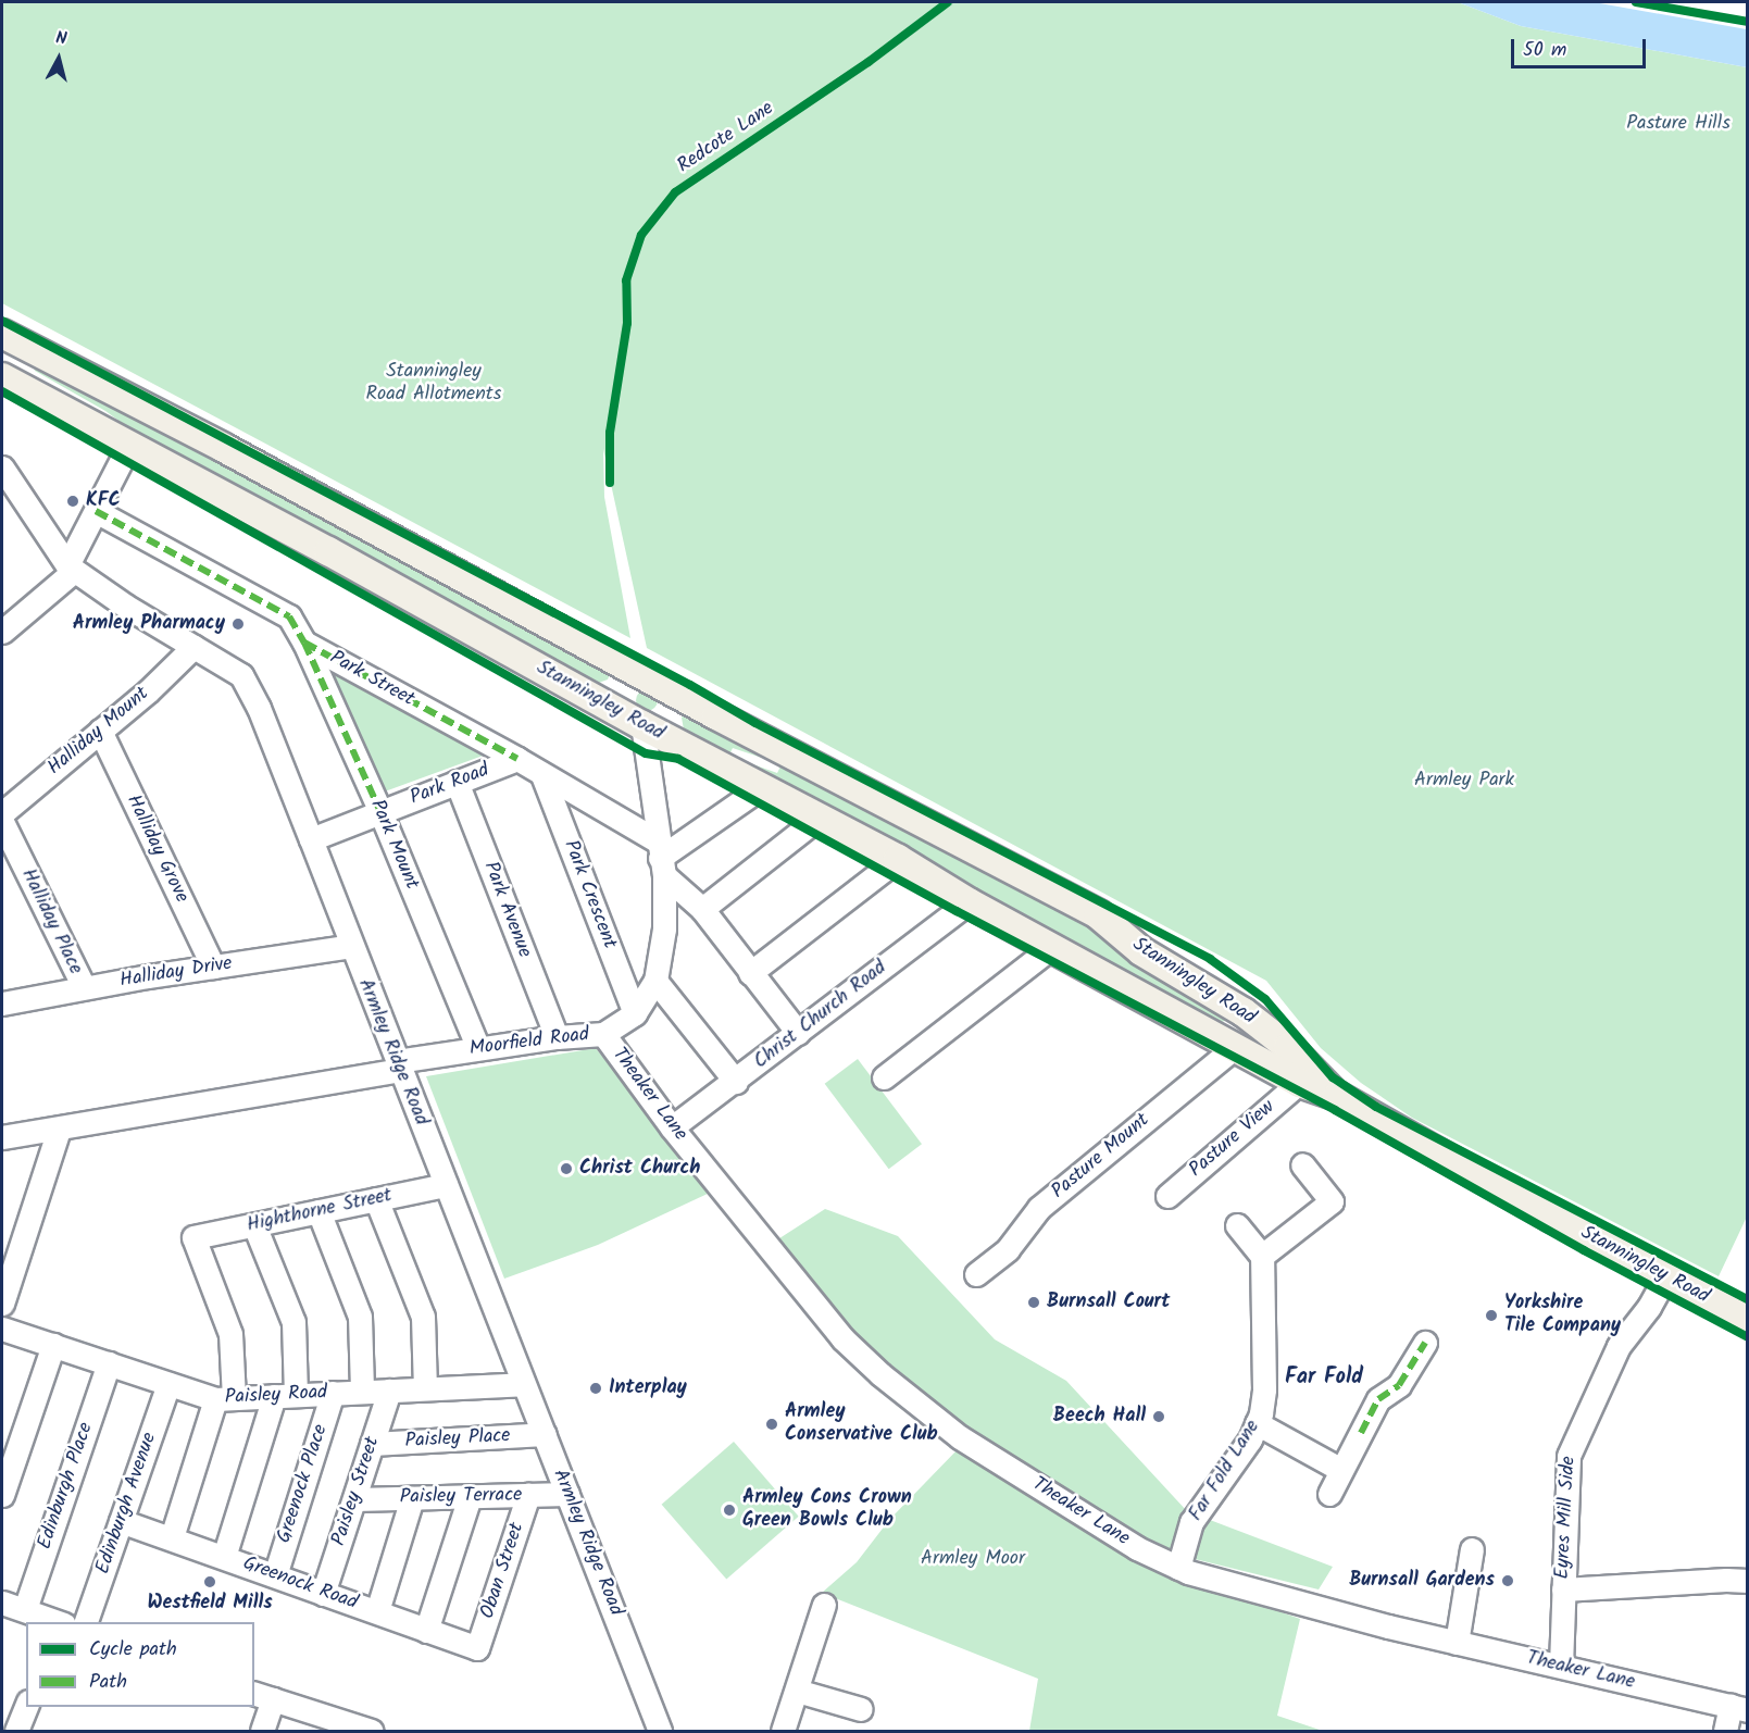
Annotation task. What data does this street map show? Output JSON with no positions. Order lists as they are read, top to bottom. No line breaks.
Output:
{"streets":{"main road":["Stanningley Road"],"street":["Park Street","Halliday Mount","Park Road","Park Mount","Halliday Grove","Park Crescent","Park Avenue","Halliday Place","Halliday Drive","Christ Church Road","Moorfield Road","Armley Ridge Road","Theaker Lane","Pasture View","Pasture Mount","Highthorne Street","Paisley Road","Paisley Place","Far Fold Lane","Greenock Place","Edinburgh Place","Paisley Street","Paisley Terrace","Edinburgh Avenue","Eyres Mill Side","Oban Street","Greenock Road"],"cycle path":["Redcote Lane"]},"crossings":[["Park Street","Park Road"],["Park Street","Park Mount"],["Park Street","Park Crescent"],["Park Street","Christ Church Road"],["Park Street","Moorfield Road"],["Stanningley Road","Christ Church Road"],["Stanningley Road","Moorfield Road"],["Stanningley Road","Pasture View"],["Stanningley Road","Pasture Mount"],["Stanningley Road","Eyres Mill Side"],["Halliday Mount","Halliday Grove"],["Halliday Mount","Armley Ridge Road"],["Park Road","Park Mount"],["Park Road","Park Avenue"],["Park Road","Armley Ridge Road"],["Park Mount","Moorfield Road"],["Halliday Grove","Halliday Drive"],["Park Crescent","Moorfield Road"],["Park Avenue","Moorfield Road"],["Halliday Place","Halliday Drive"],["Halliday Drive","Armley Ridge Road"],["Christ Church Road","Theaker Lane"],["Moorfield Road","Armley Ridge Road"],["Moorfield Road","Theaker Lane"],["Armley Ridge Road","Highthorne Street"],["Armley Ridge Road","Paisley Road"],["Armley Ridge Road","Paisley Place"],["Armley Ridge Road","Paisley Terrace"],["Theaker Lane","Far Fold Lane"],["Theaker Lane","Eyres Mill Side"],["Highthorne Street","Paisley Road"],["Paisley Road","Greenock Place"],["Paisley Road","Edinburgh Place"],["Paisley Road","Paisley Street"],["Paisley Road","Edinburgh Avenue"],["Paisley Place","Paisley Street"],["Greenock Place","Greenock Road"],["Paisley Street","Paisley Terrace"],["Paisley Street","Greenock Road"],["Paisley Terrace","Oban Street"],["Edinburgh Avenue","Greenock Road"],["Oban Street","Greenock Road"]],"districts":["Far Fold"],"parks":["Pasture Hills","Stanningley Road Allotments","Armley Park","Armley Moor"],"places":["KFC","Armley Pharmacy","Christ Church","Burnsall Court","Yorkshire Tile Company","Interplay","Beech Hall","Armley Conservative Club","Armley Cons Crown Green Bowls Club","Burnsall Gardens","Westfield Mills"],"legend":["Cycle path","Path"],"scale_bar":"50 m","north":"top"}
